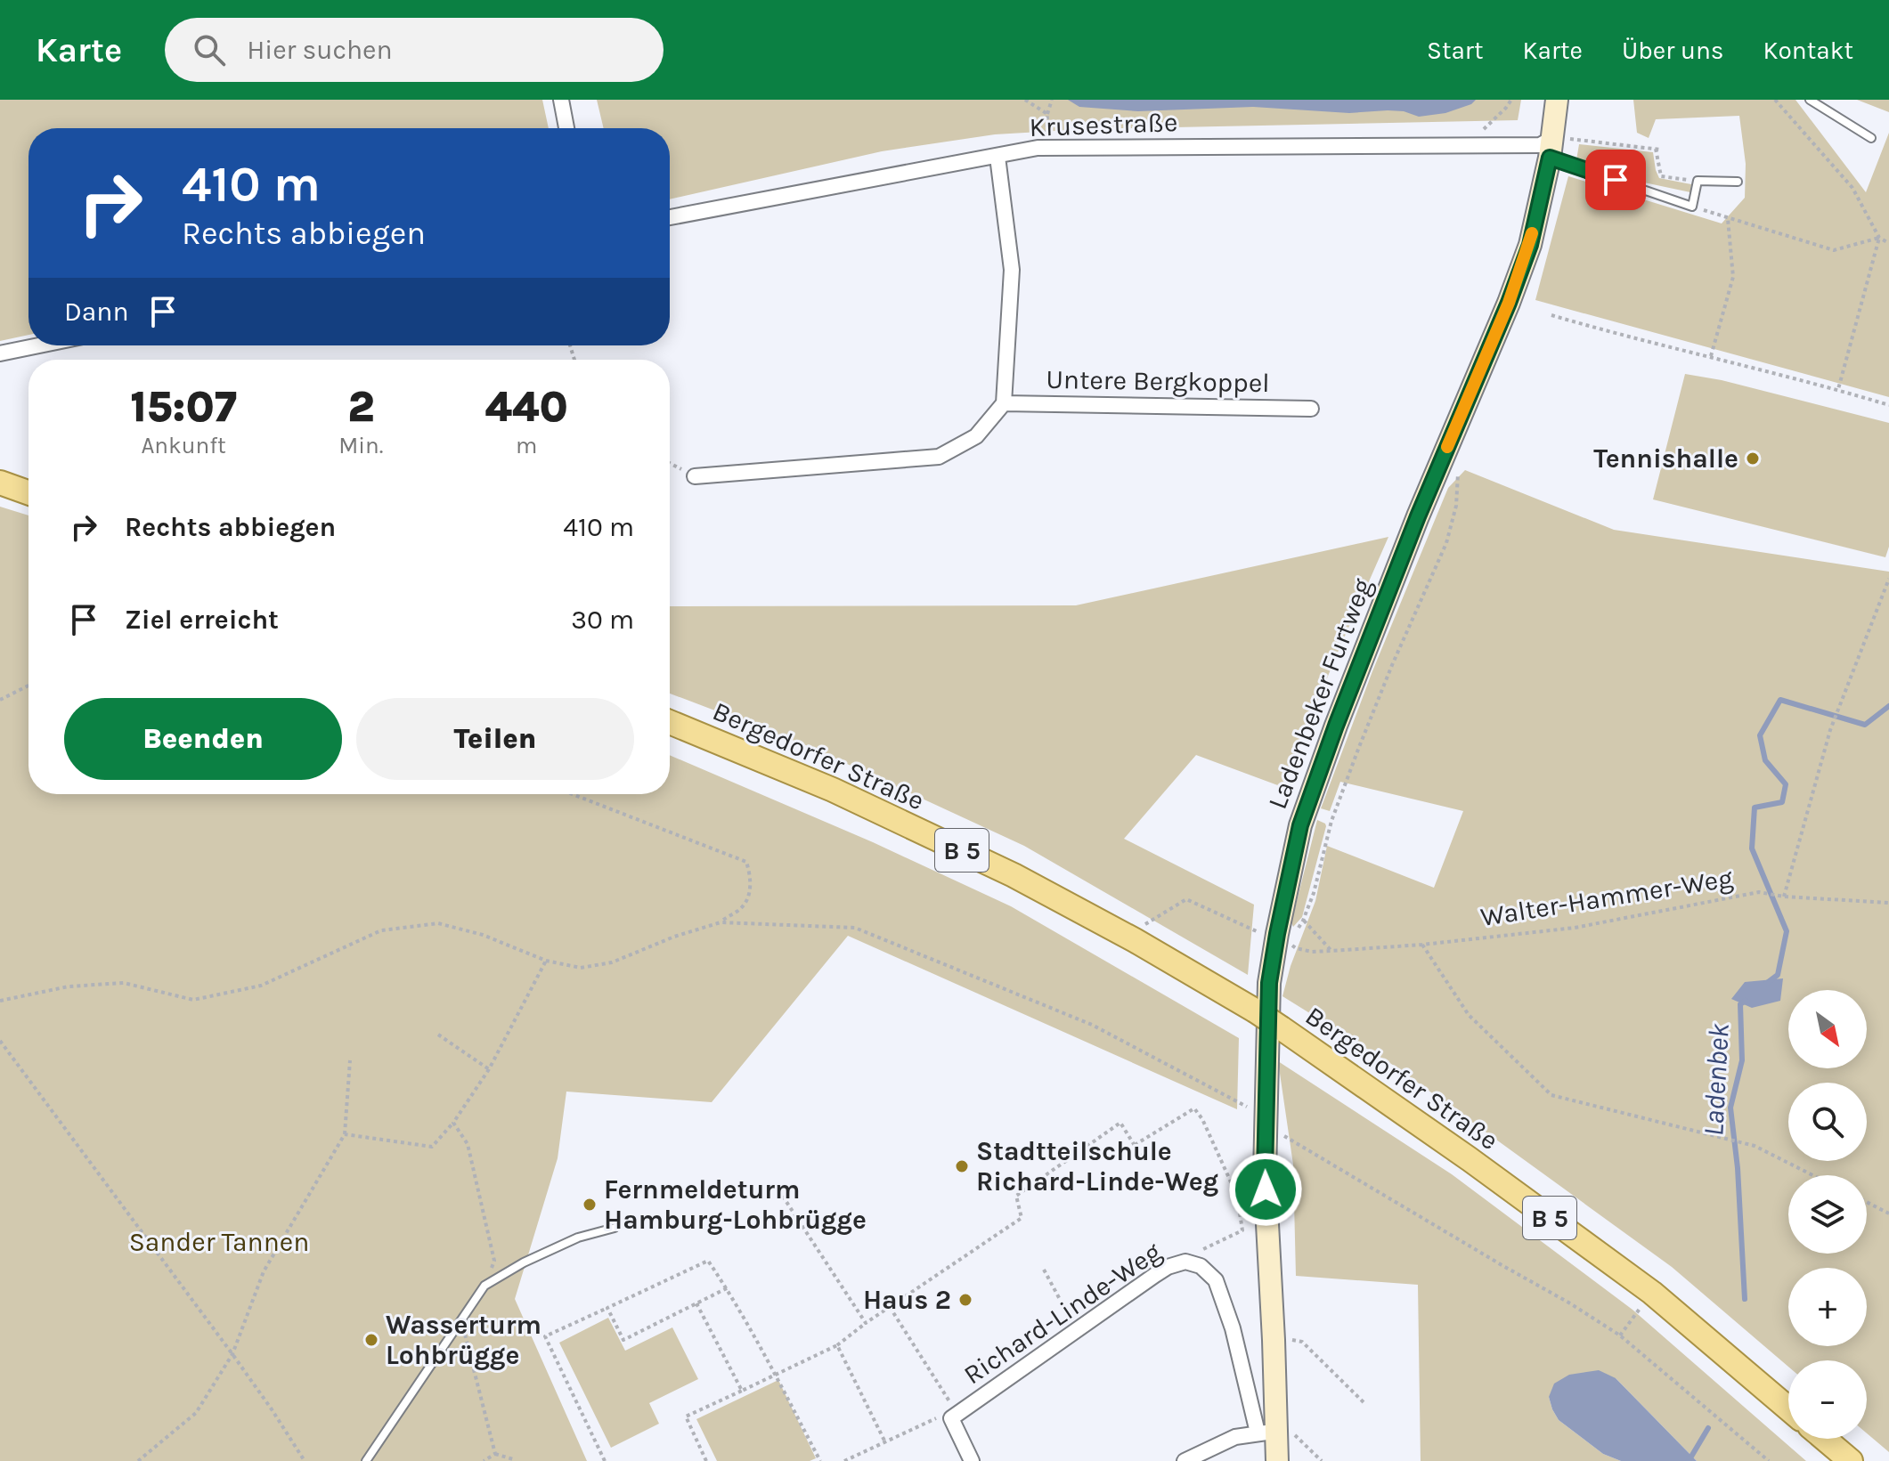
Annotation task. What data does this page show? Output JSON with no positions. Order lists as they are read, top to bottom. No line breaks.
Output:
{"streets":{"main road":["Bergedorfer Straße","B 5"],"street":["Krusestraße","Untere Bergkoppel","Ladenbeker Furtweg","Richard-Linde-Weg"],"path":["Walter-Hammer-Weg"]},"crossings":[["Krusestraße","Untere Bergkoppel"],["Krusestraße","Ladenbeker Furtweg"],["Ladenbeker Furtweg","Bergedorfer Straße"],["Ladenbeker Furtweg","Walter-Hammer-Weg"],["Ladenbeker Furtweg","Richard-Linde-Weg"],["Bergedorfer Straße","Walter-Hammer-Weg"]],"water":["Ladenbek"],"parks":["Sander Tannen"],"places":["Tennishalle","Stadtteilschule Richard-Linde-Weg","Fernmeldeturm Hamburg-Lohbrügge","Haus 2","Wasserturm Lohbrügge"],"north":"bottom right","page":{"header":"Karte","search":"Hier suchen","nav":["Start","Karte","Über uns","Kontakt"],"turn":["410 m","Rechts abbiegen"],"then":"Dann","eta":["15:07","Ankunft","2","Min.","440","m"],"list":[{"name":"Rechts abbiegen","value":"410 m"},{"name":"Ziel erreicht","value":"30 m"}],"buttons":["Beenden","Teilen"],"map_buttons":["+","−"]}}
